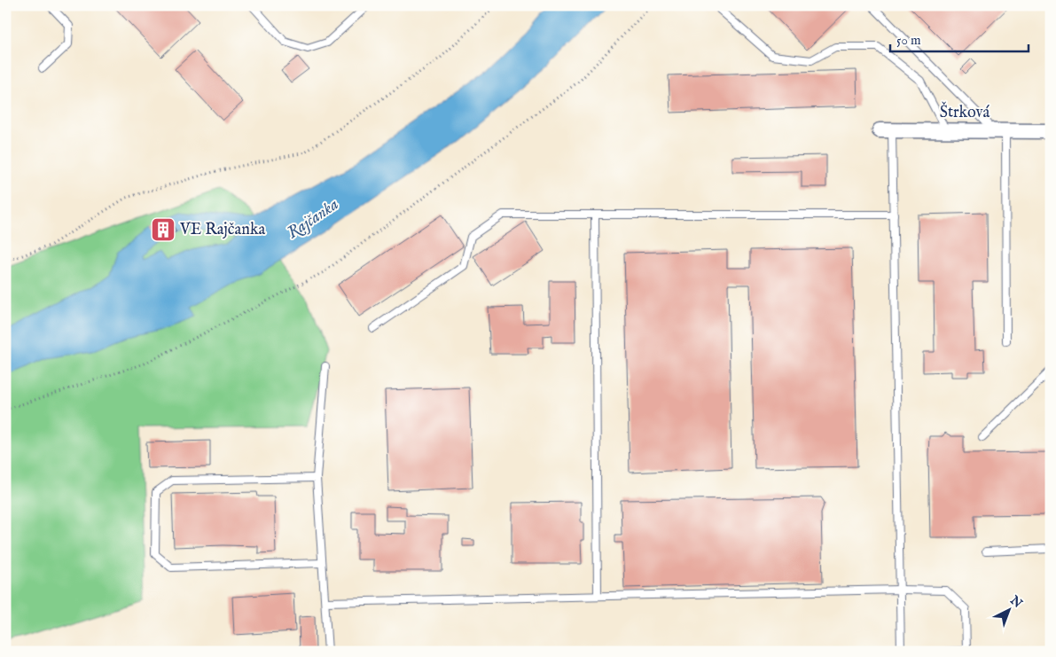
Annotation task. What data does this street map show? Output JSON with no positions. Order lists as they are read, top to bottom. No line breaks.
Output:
{"streets":{"street":["Štrková"]},"water":["Rajčanka"],"places":{"building":["VE Rajčanka"]},"scale_bar":"50 m","north":"top right"}
